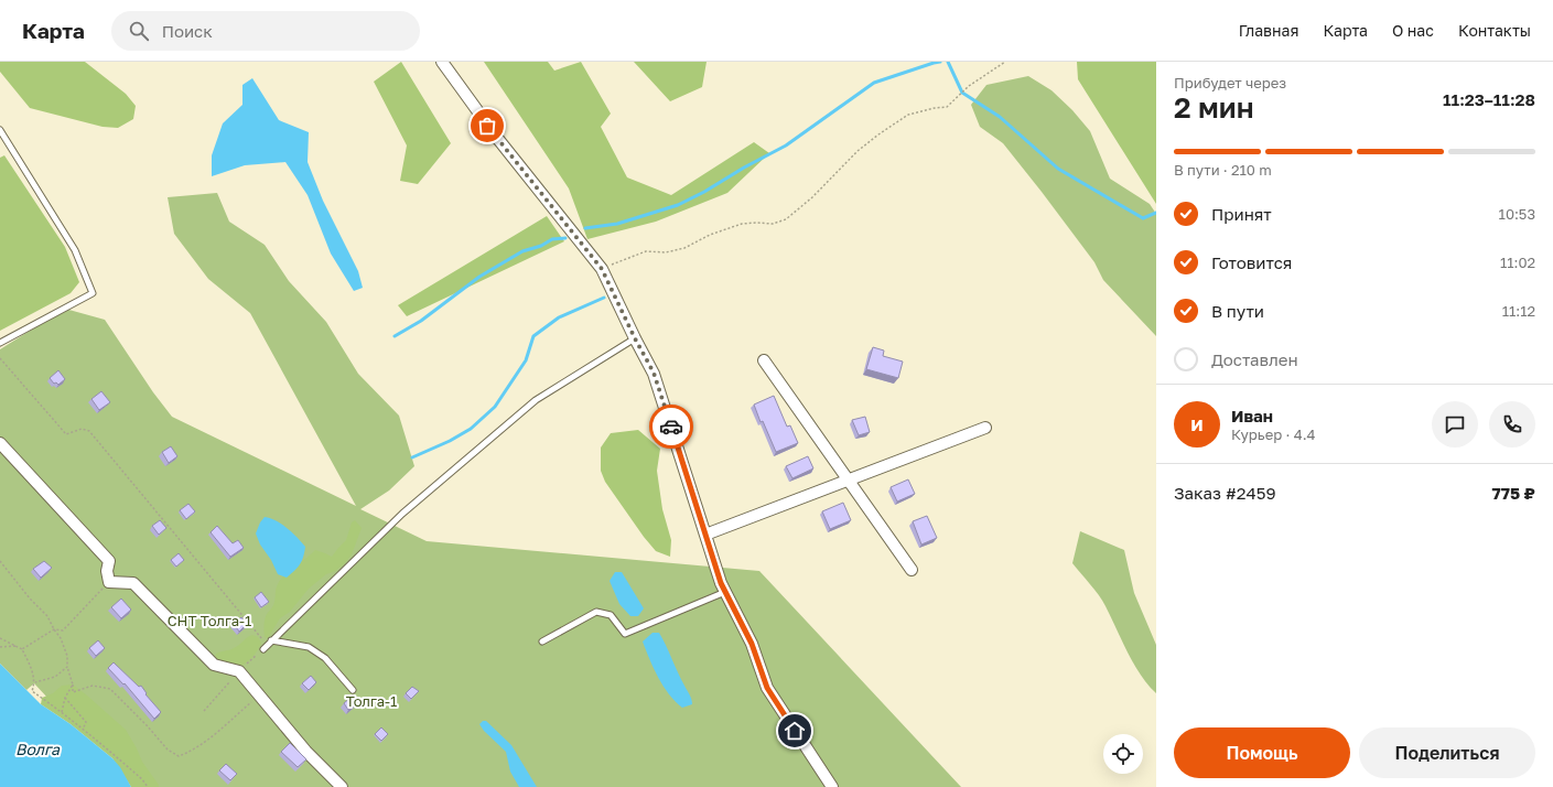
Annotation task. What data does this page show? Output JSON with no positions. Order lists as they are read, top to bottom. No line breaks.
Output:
{"water":["Волга"],"parks":["СНТ Толга-1","Толга-1"],"page":{"header":"Карта","search":"Поиск","nav":["Главная","Карта","О нас","Контакты"],"heading":["2 мин","Прибудет через","11:23–11:28"],"panel":["Иван","Курьер · 4.4","Заказ #2459","775 ₽"],"bar":"В пути · 210 m","list":[["Принят","10:53"],["Готовится","11:02"],["В пути","11:12"],"Доставлен"],"round":"И","buttons":["Помощь","Поделиться"]}}
